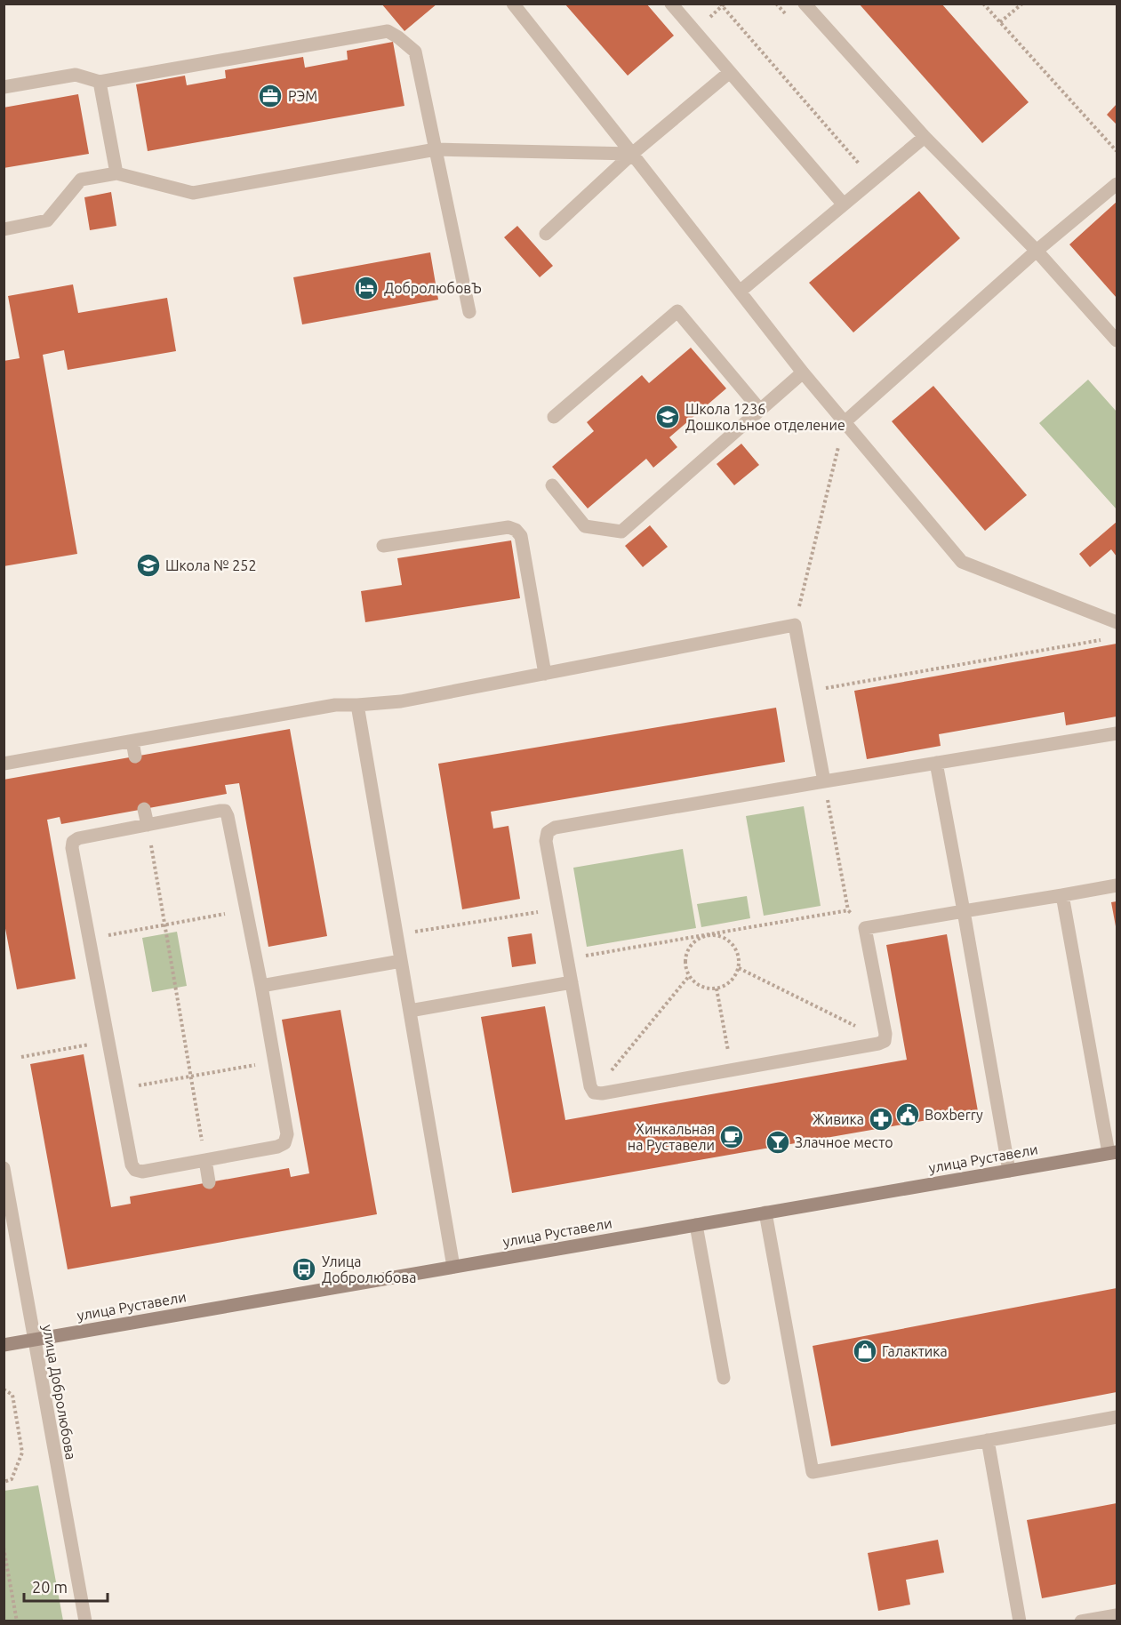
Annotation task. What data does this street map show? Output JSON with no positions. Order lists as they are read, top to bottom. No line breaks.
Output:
{"streets":{"main road":["улица Руставели"],"street":["улица Добролюбова"]},"crossings":[["улица Руставели","улица Добролюбова"]],"places":{"office":["РЭМ"],"hotel":["ДобролюбовЪ"],"school or university":["Школа 1236 Дошкольное отделение","Школа № 252"],"public building":["Boxberry"],"pharmacy":["Живика"],"cafe":["Хинкальная на Руставели"],"bar":["Злачное место"],"bus stop":["Улица Добролюбова"],"shop":["Галактика"]},"scale_bar":"20 m"}
